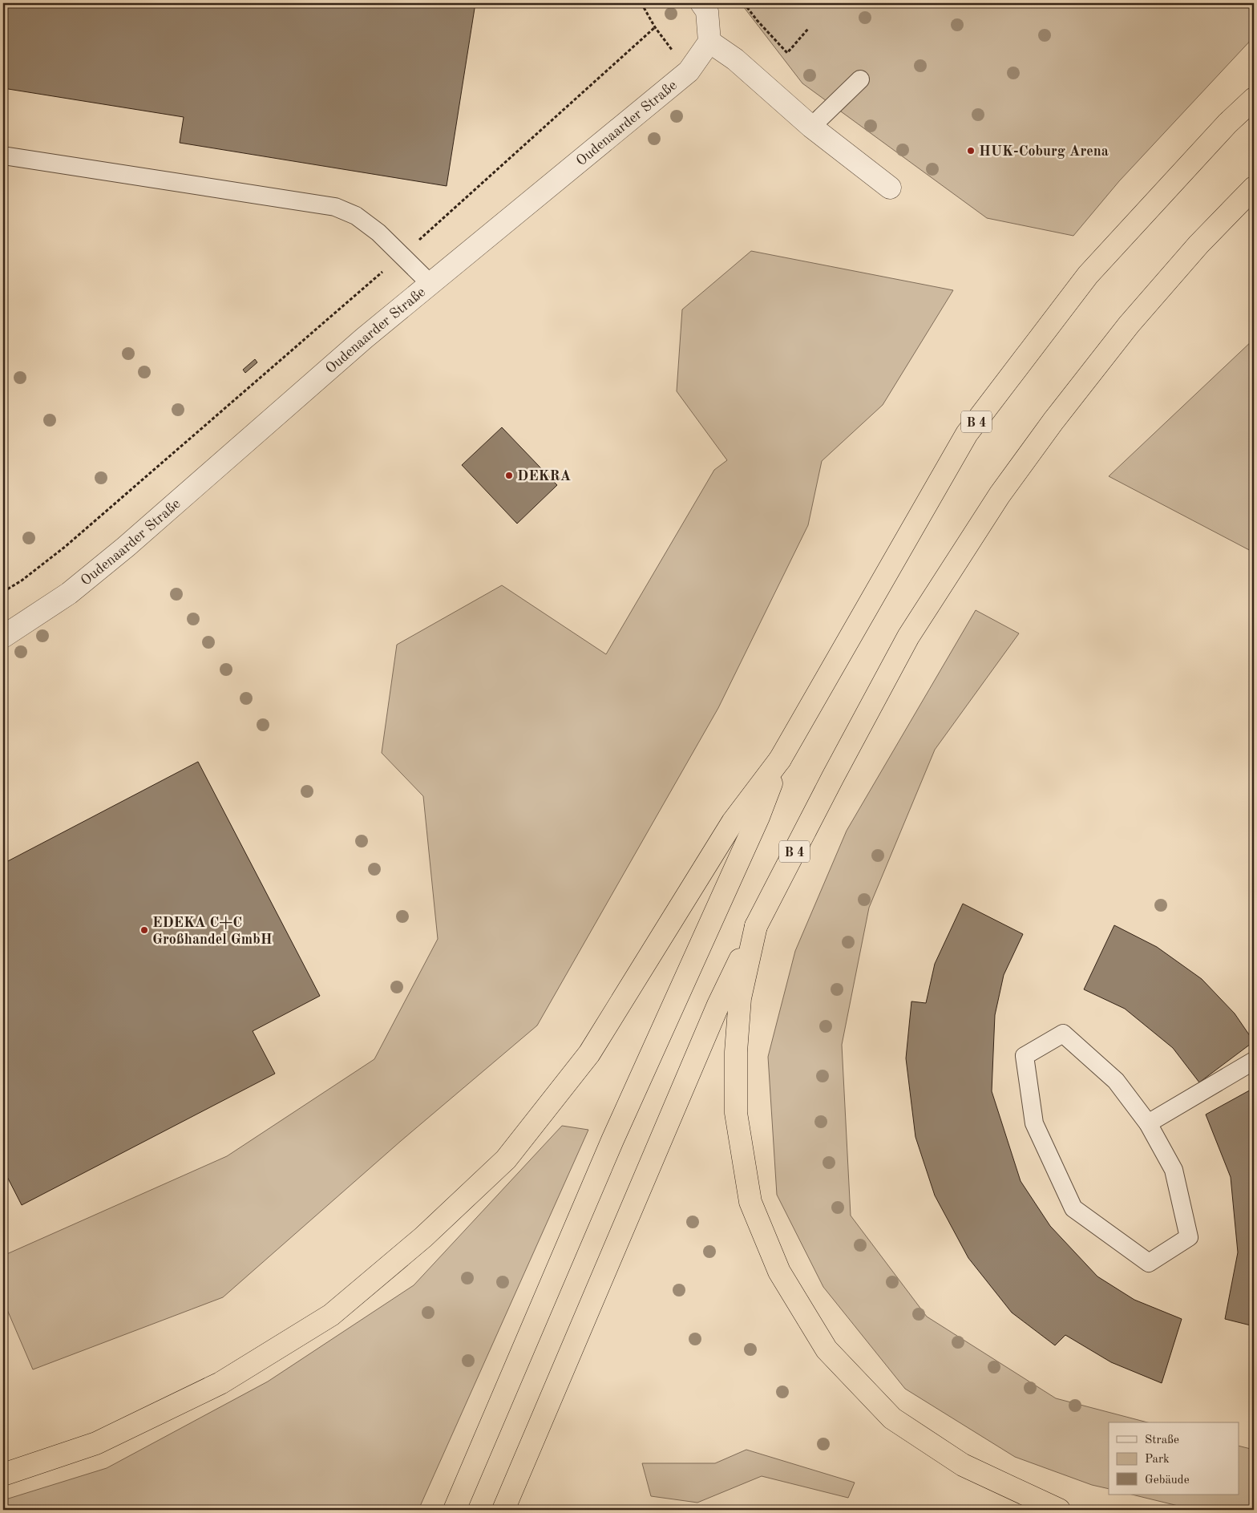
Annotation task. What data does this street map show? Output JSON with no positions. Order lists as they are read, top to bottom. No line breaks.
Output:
{"streets":{"highway":["B 4"],"street":["Oudenaarder Straße"]},"places":["HUK-Coburg Arena","DEKRA","EDEKA C+C Großhandel GmbH"],"legend":["Straße","Park","Gebäude"]}
